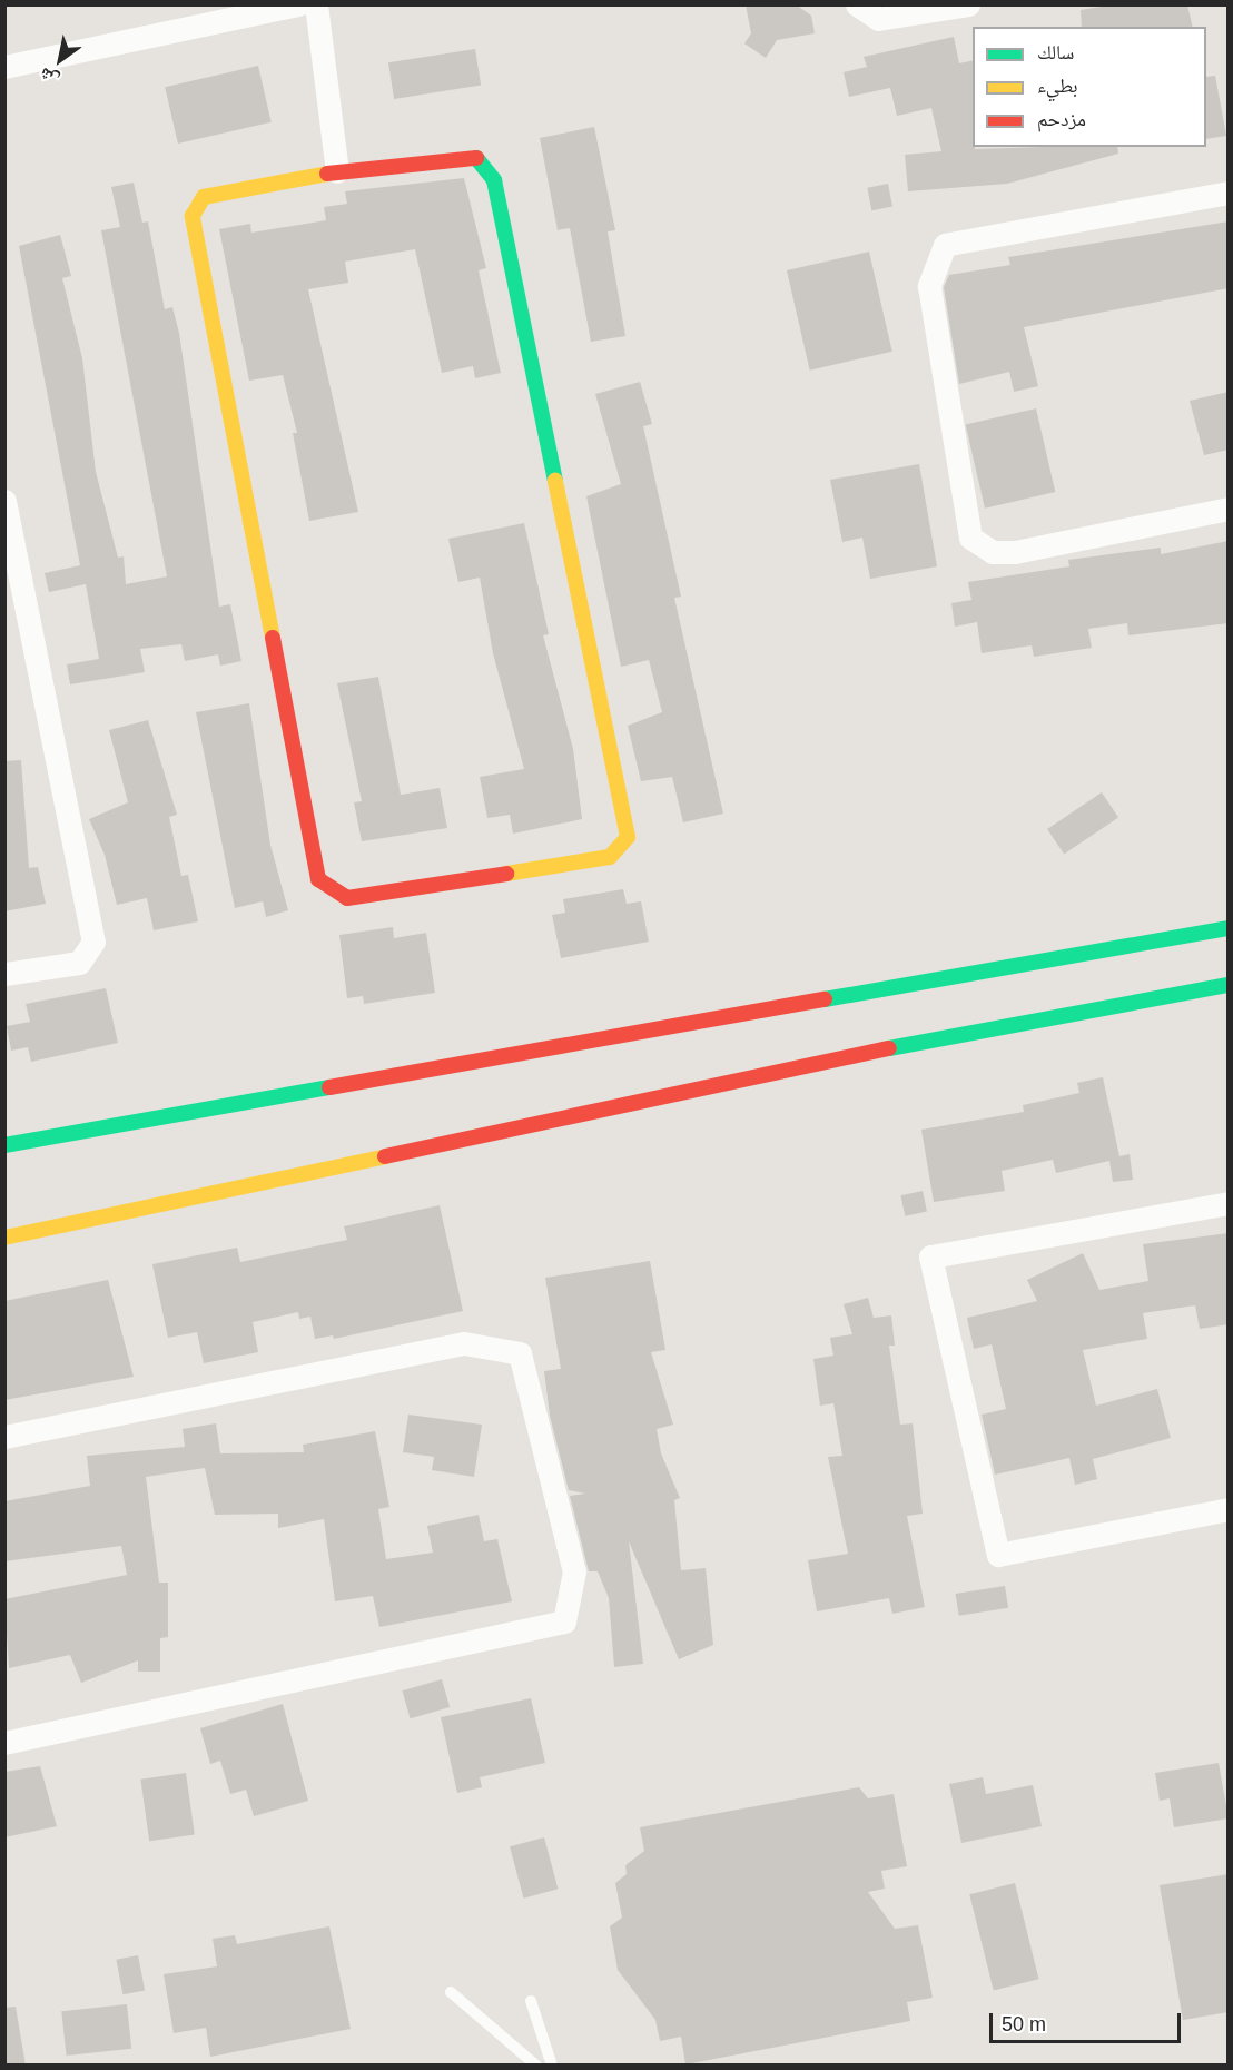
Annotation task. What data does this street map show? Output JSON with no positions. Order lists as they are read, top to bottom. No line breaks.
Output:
{"legend":["سالك","بطيء","مزدحم"],"scale_bar":"50 m","north":"bottom left"}
